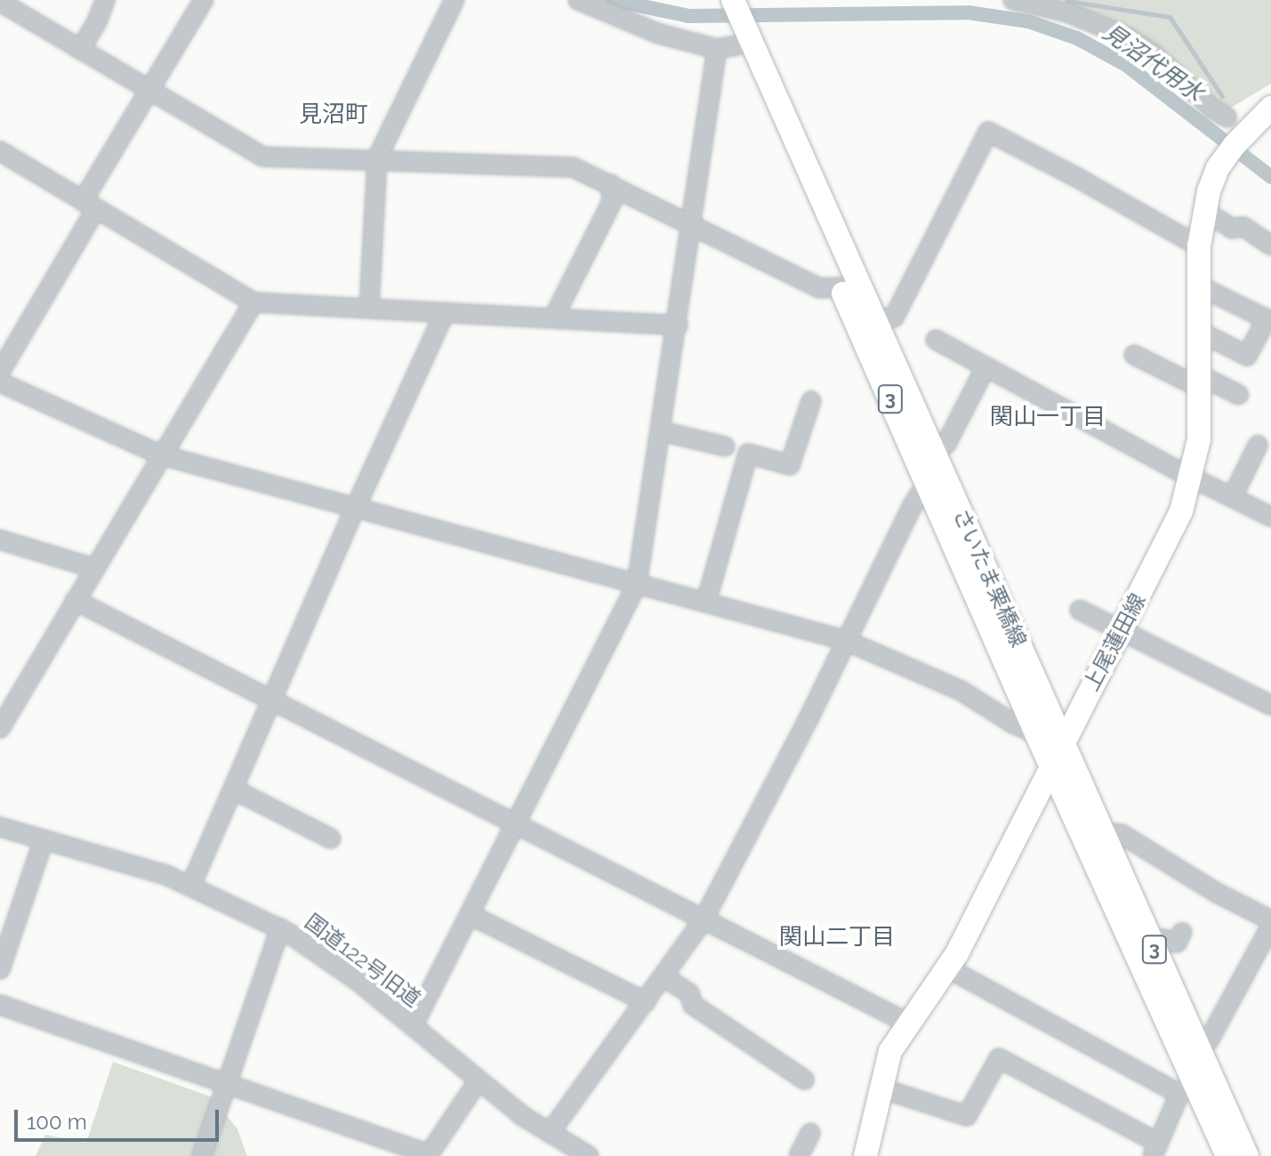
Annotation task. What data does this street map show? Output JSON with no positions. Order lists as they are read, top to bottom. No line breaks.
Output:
{"streets":{"main road":["3","さいたま栗橋線","上尾蓮田線"],"street":["国道122号旧道"]},"crossings":[["さいたま栗橋線","上尾蓮田線"]],"districts":["見沼町","関山一丁目","関山二丁目"],"water":["見沼代用水"],"scale_bar":"100 m"}
